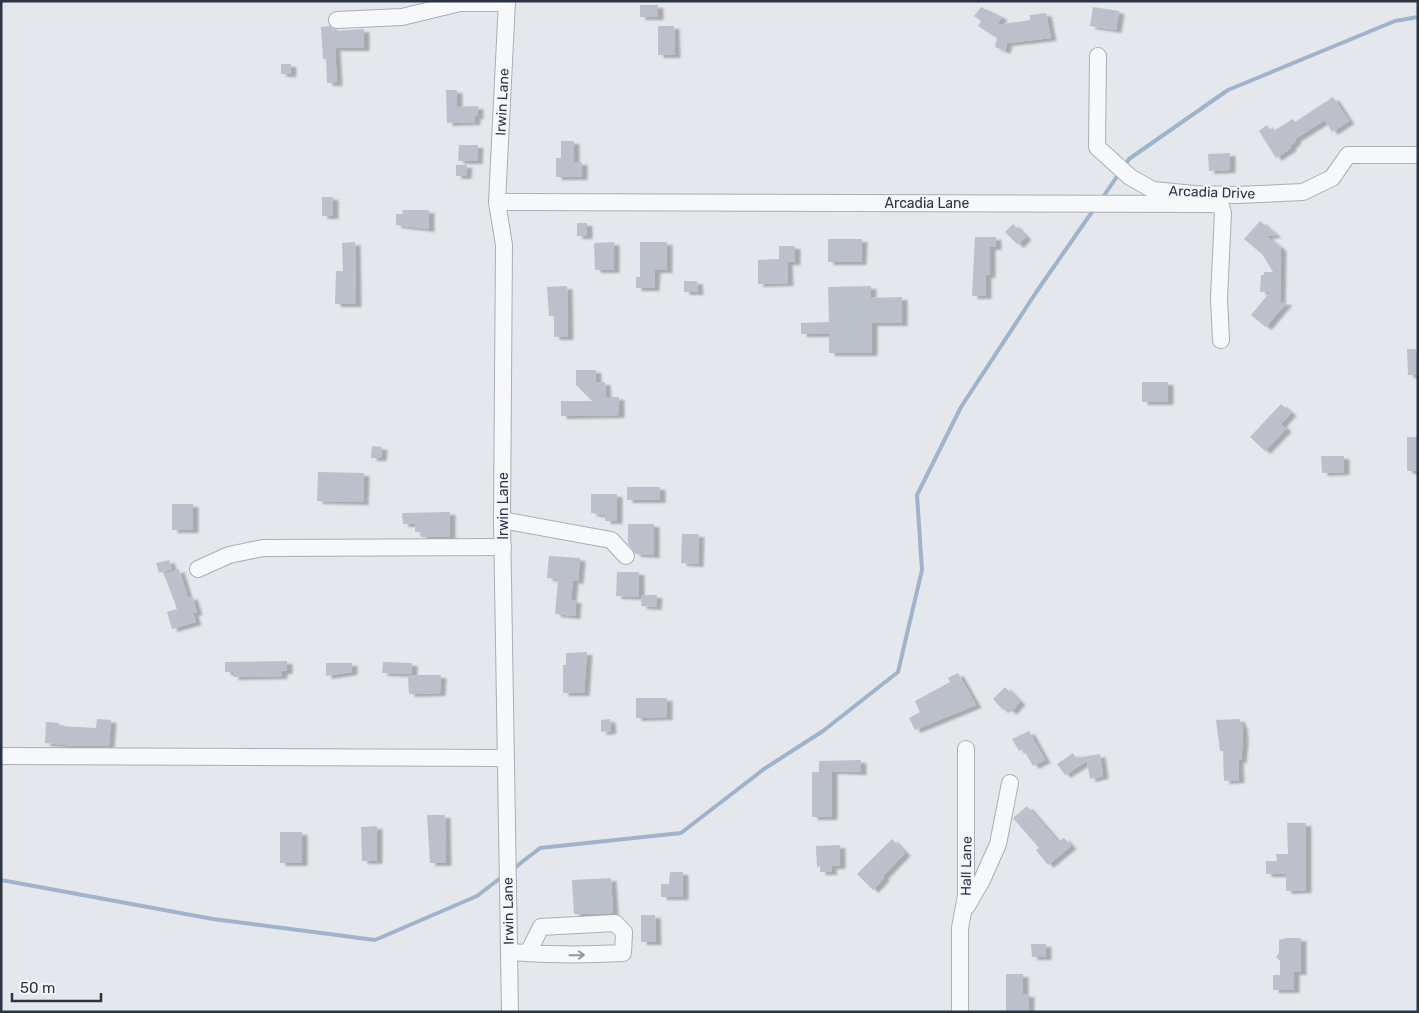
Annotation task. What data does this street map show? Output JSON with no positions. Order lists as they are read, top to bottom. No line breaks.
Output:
{"streets":{"street":["Irwin Lane","Arcadia Drive","Arcadia Lane","Hall Lane"]},"crossings":[["Irwin Lane","Arcadia Lane"]],"scale_bar":"50 m"}
